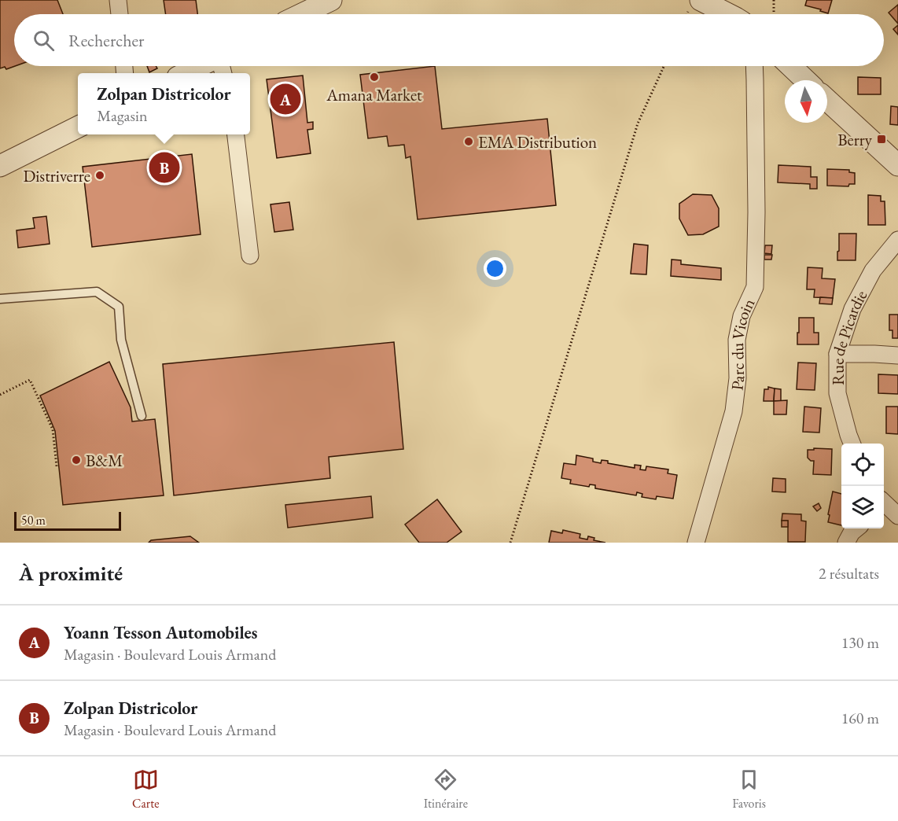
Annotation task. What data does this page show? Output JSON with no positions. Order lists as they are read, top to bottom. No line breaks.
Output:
{"streets":{"street":["Rue de Picardie","Parc du Vicoin"]},"places":{"other":["Amana Market","EMA Distribution","Distriverre","B&M"],"transit":["Berry"]},"scale_bar":"50 m","north":"bottom","page":{"search":"Rechercher","popup":["Zolpan Districolor","Magasin"],"pins":["A","B"],"scale":"50 m","heading":["À proximité","2 résultats"],"list":[{"mark":"A","name":"Yoann Tesson Automobiles","note":"Magasin · Boulevard Louis Armand","value":"130 m"},{"mark":"B","name":"Zolpan Districolor","note":"Magasin · Boulevard Louis Armand","value":"160 m"}],"nav":["Carte","Itinéraire","Favoris"]}}
